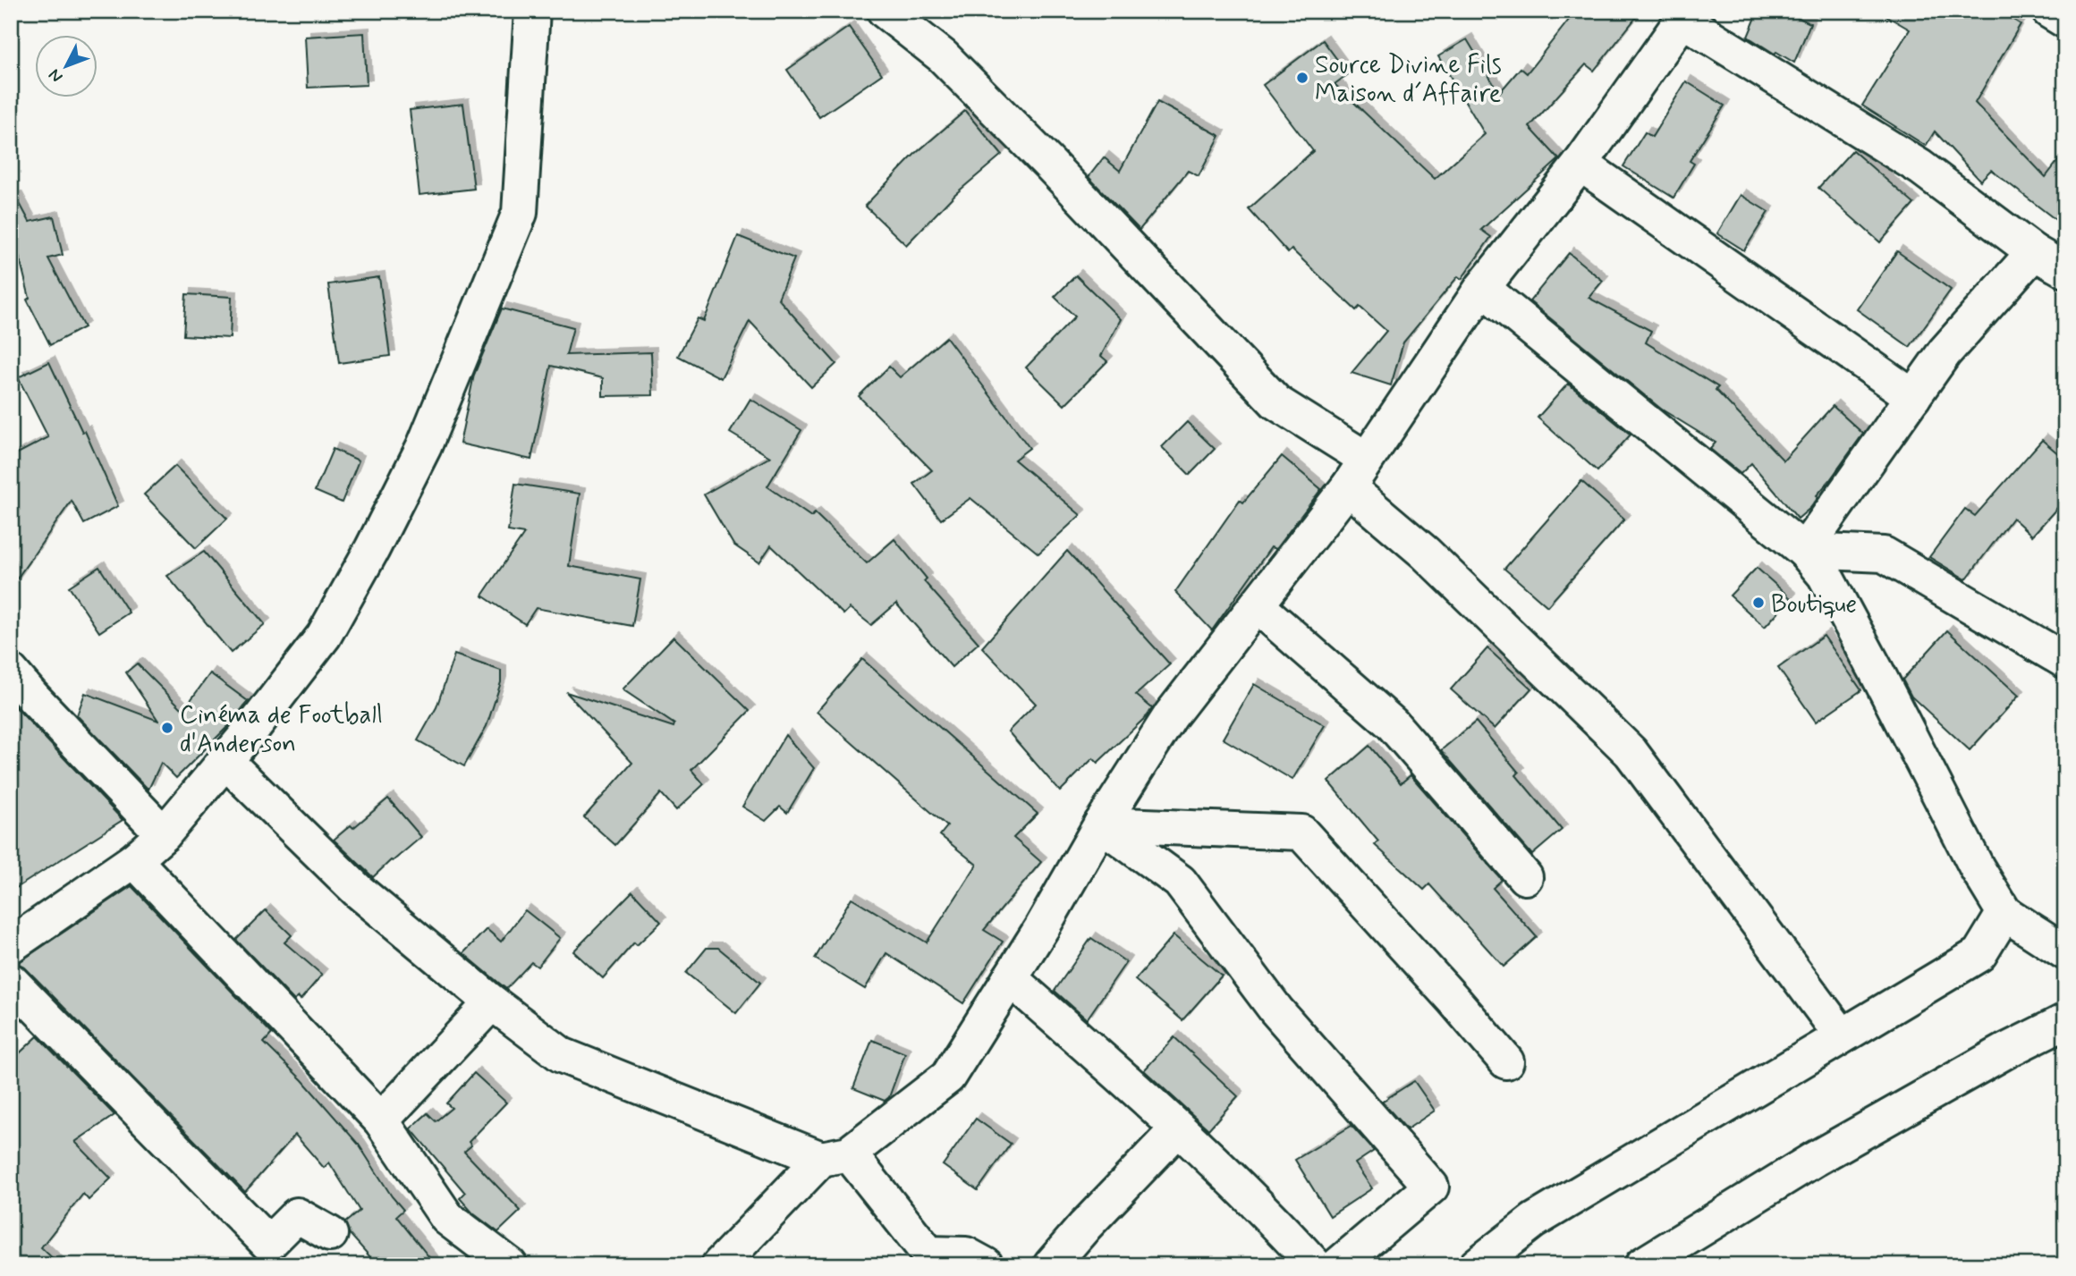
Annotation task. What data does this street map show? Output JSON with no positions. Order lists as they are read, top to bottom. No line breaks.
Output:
{"places":["Source Divine Fils Maison d´Affaire","Boutique","Cinéma de Football d'Anderson"],"north":"bottom left"}
